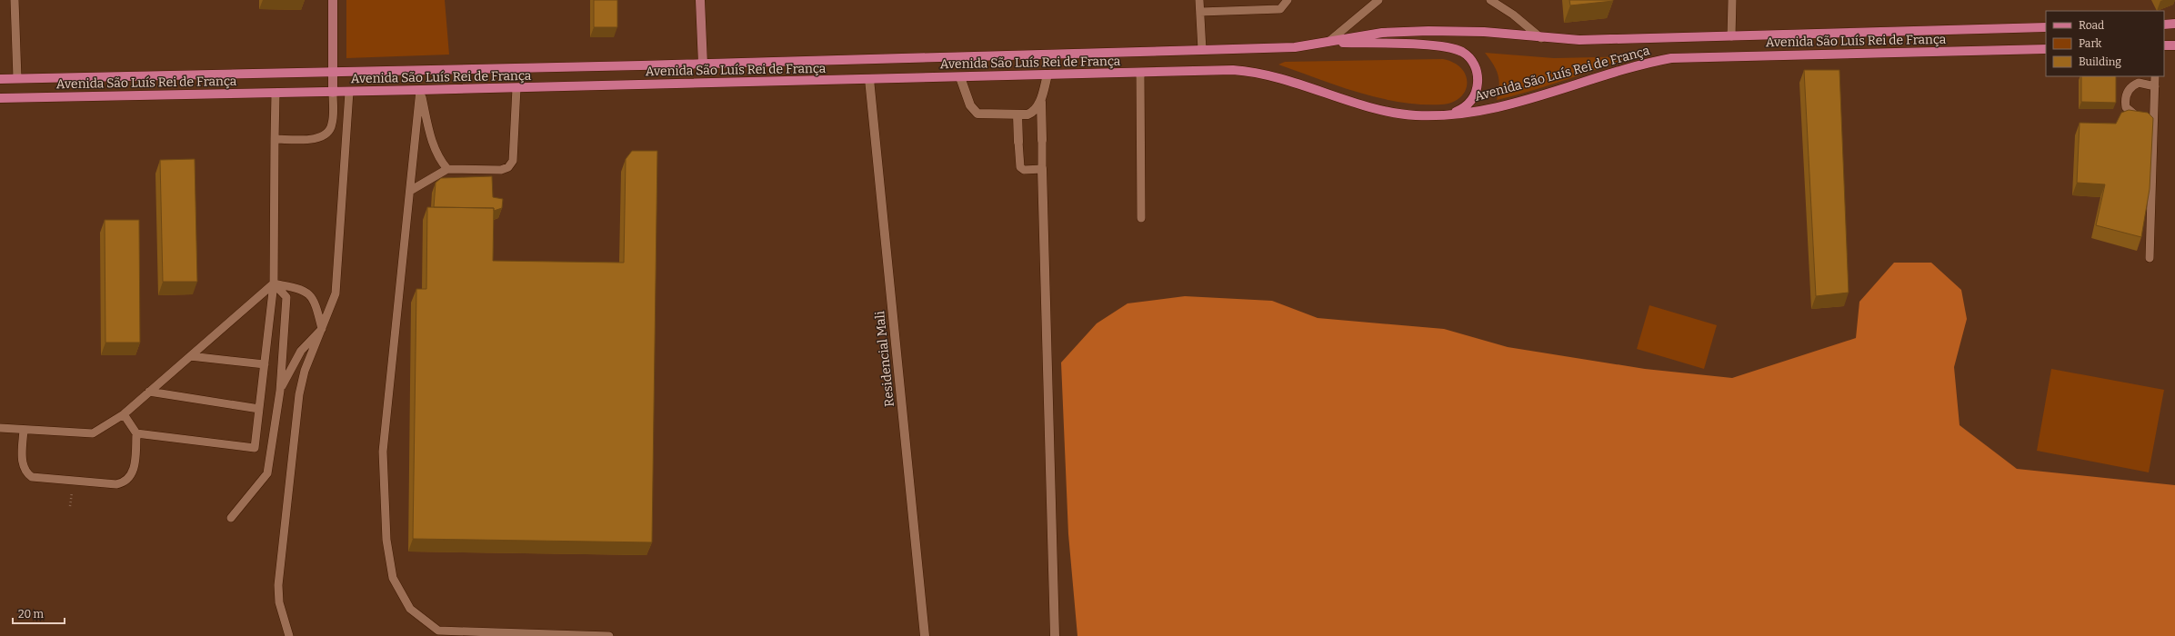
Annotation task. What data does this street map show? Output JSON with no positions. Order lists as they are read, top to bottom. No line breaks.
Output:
{"streets":{"main road":["Avenida São Luís Rei de França"],"street":["Residencial Mali"]},"crossings":[["Avenida São Luís Rei de França","Residencial Mali"]],"legend":["Road","Park","Building"],"scale_bar":"20 m"}
